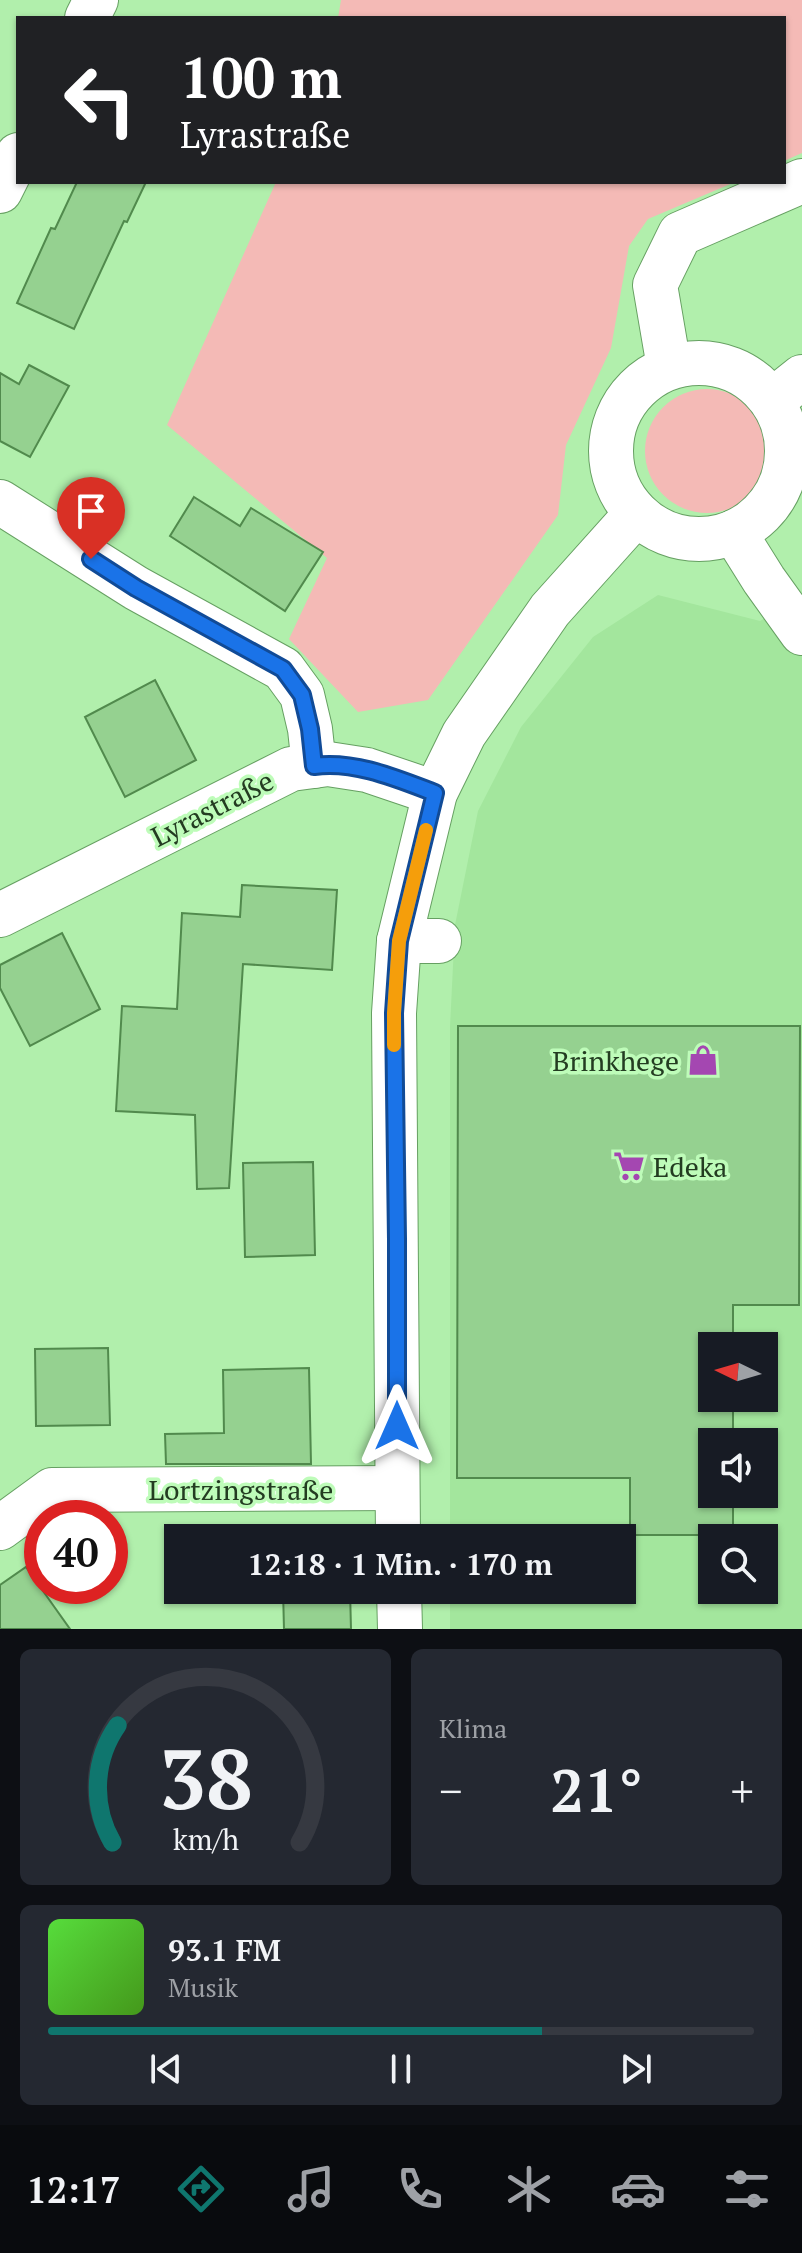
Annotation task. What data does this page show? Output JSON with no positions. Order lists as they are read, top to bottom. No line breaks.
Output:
{"streets":{"street":["Lyrastraße","Lortzingstraße"]},"places":{"shop":["Brinkhege"],"supermarket":["Edeka"]},"north":"left","page":{"turn":["100 m","Lyrastraße"],"limit":"40","trip":"12:18 · 1 Min. · 170 m","tile":"Klima","heat":["−","21°","+"],"song":["93.1 FM","Musik"],"tabs":"12:17","gauge":["38","km/h"]}}
